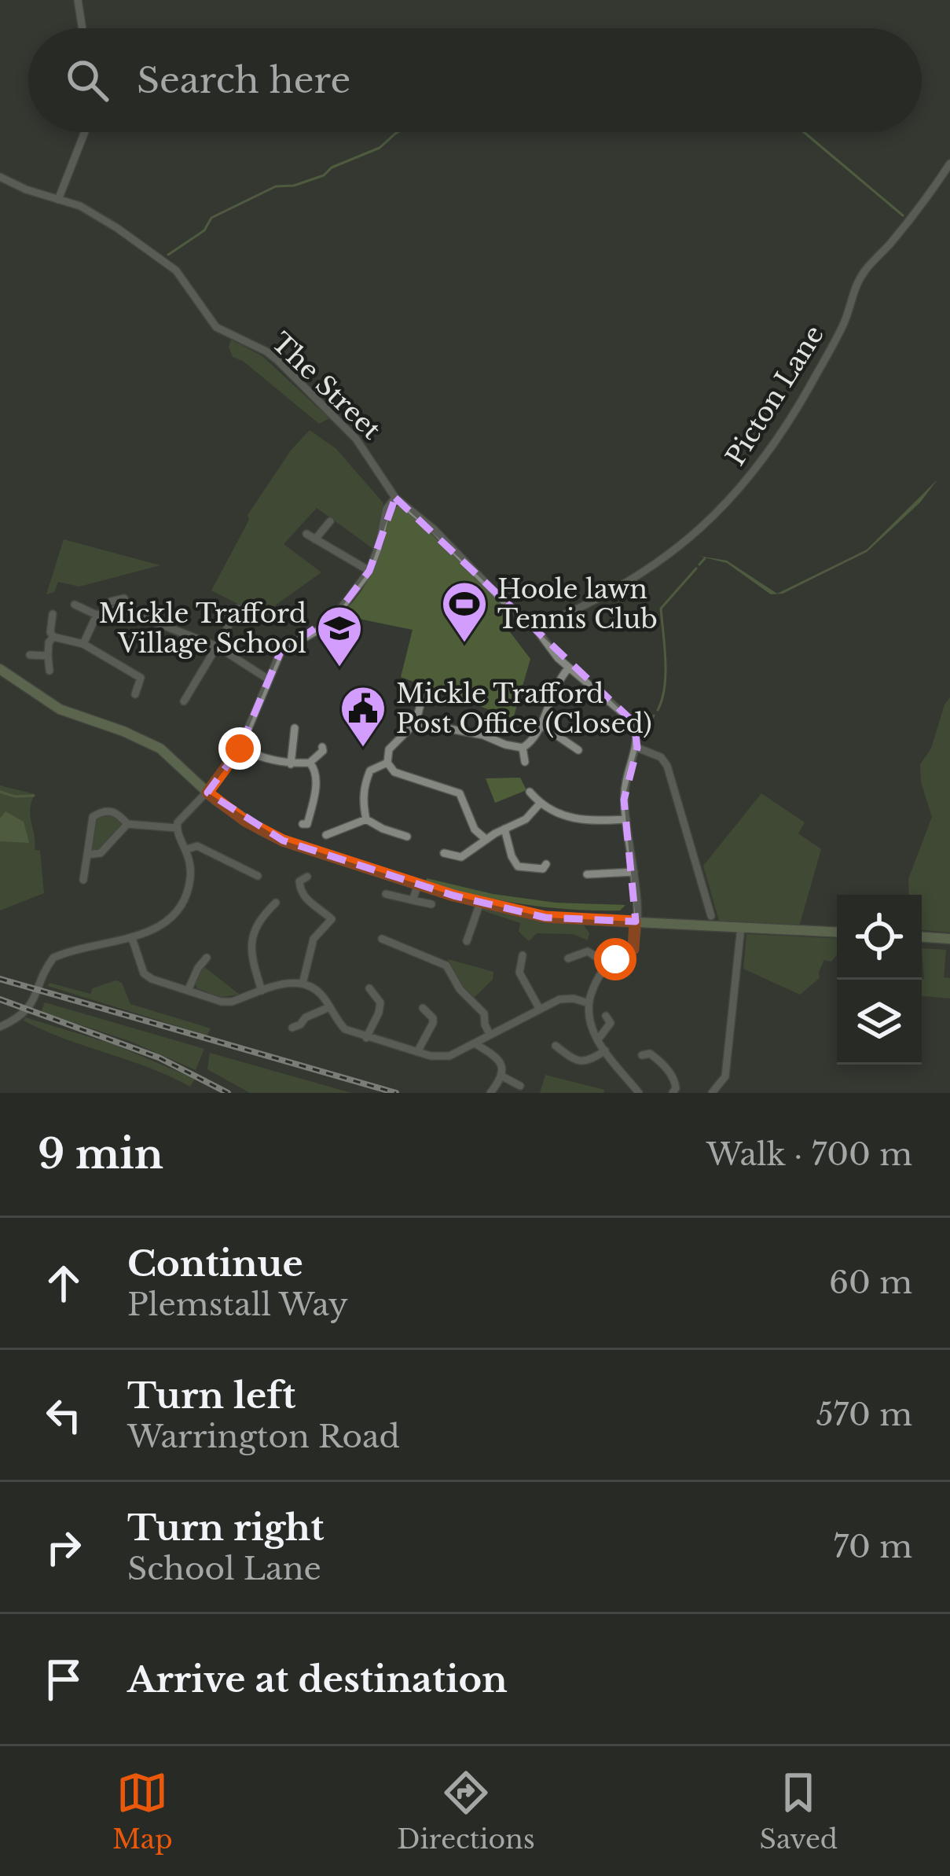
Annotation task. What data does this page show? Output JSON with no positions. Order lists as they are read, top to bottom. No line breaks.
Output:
{"streets":{"street":["The Street","Picton Lane"]},"crossings":[["The Street","Picton Lane"]],"places":{"sports":["Hoole lawn Tennis Club"],"school or university":["Mickle Trafford Village School"],"public building":["Mickle Trafford Post Office (Closed)"]},"page":{"search":"Search here","heading":["9 min","Walk · 700 m"],"list":[["Continue","Plemstall Way","60 m"],["Turn left","Warrington Road","570 m"],["Turn right","School Lane","70 m"],"Arrive at destination"],"nav":["Map","Directions","Saved"]}}
